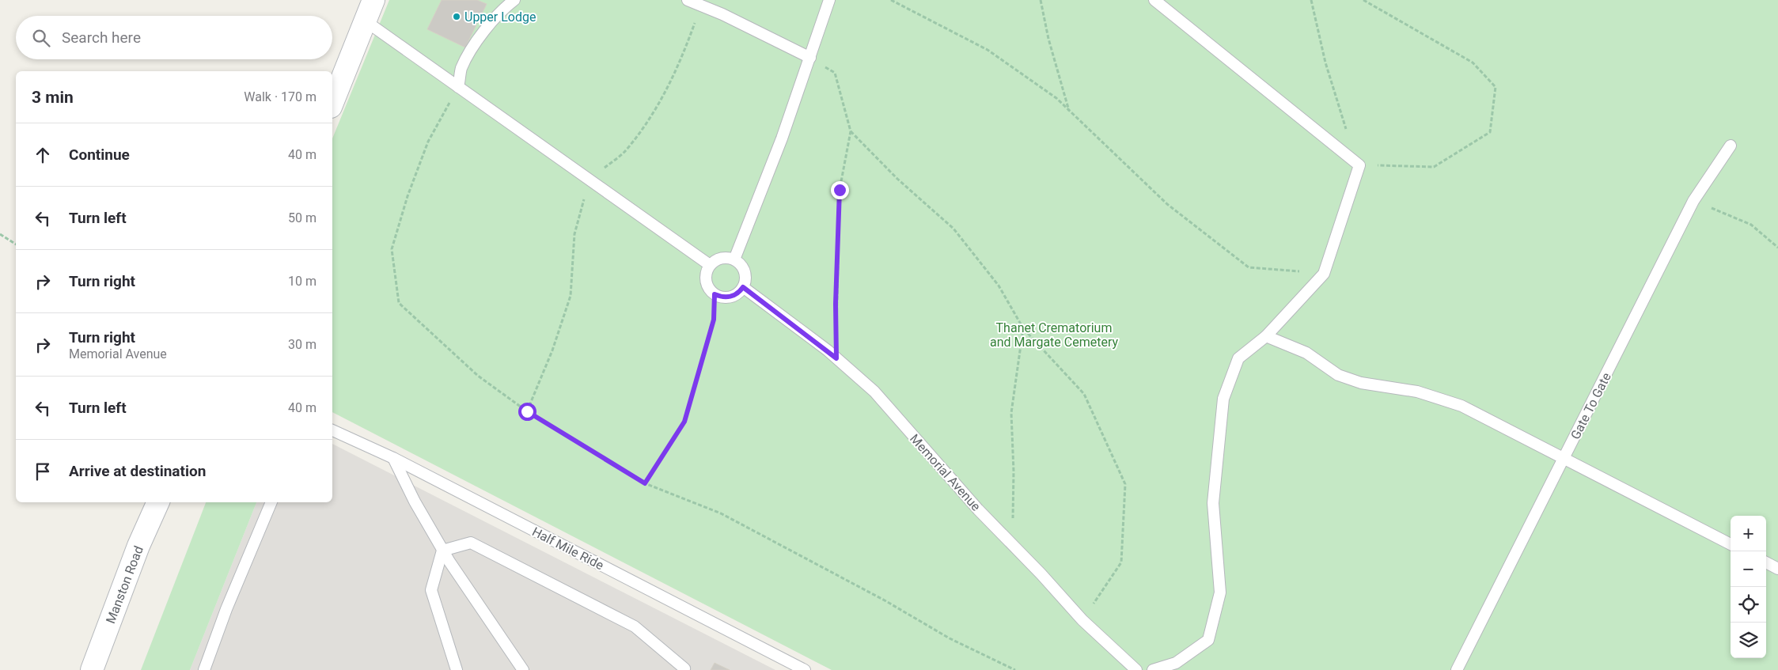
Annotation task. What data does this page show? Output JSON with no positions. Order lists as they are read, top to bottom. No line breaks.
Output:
{"streets":{"street":["Manston Road"],"lane":["Gate To Gate","Memorial Avenue","Half Mile Ride"]},"parks":["Thanet Crematorium and Margate Cemetery"],"places":["Upper Lodge"],"page":{"search":"Search here","heading":["3 min","Walk · 170 m"],"list":[["Continue","40 m"],["Turn left","50 m"],["Turn right","10 m"],["Turn right","Memorial Avenue","30 m"],["Turn left","40 m"],"Arrive at destination"],"map_buttons":["+","−"]}}
